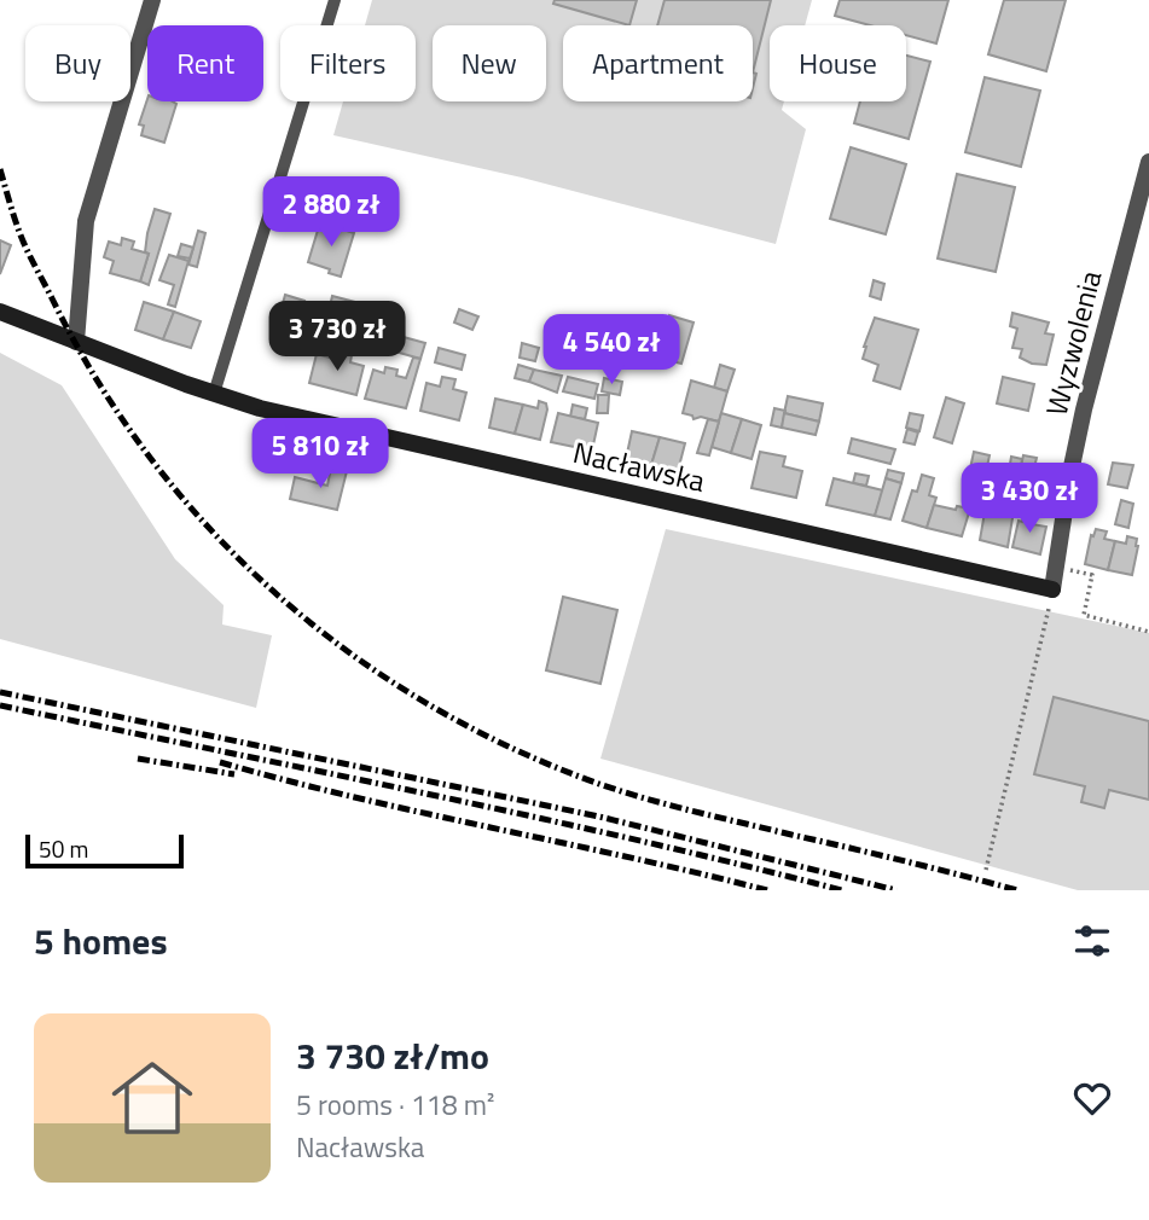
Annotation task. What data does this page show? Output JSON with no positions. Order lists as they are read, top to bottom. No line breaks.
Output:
{"streets":{"street":["Wyzwolenia","Nacławska"]},"crossings":[["Wyzwolenia","Nacławska"]],"scale_bar":"50 m","page":{"chip":["Buy","Rent","Filters","New","Apartment","House"],"price":["2 880 zł","3 730 zł","4 540 zł","5 810 zł","3 430 zł"],"scale":"50 m","heading":"5 homes","list":[{"name":"3 730 zł/mo","note":"5 rooms · 118 m² · Nacławska"}]}}
